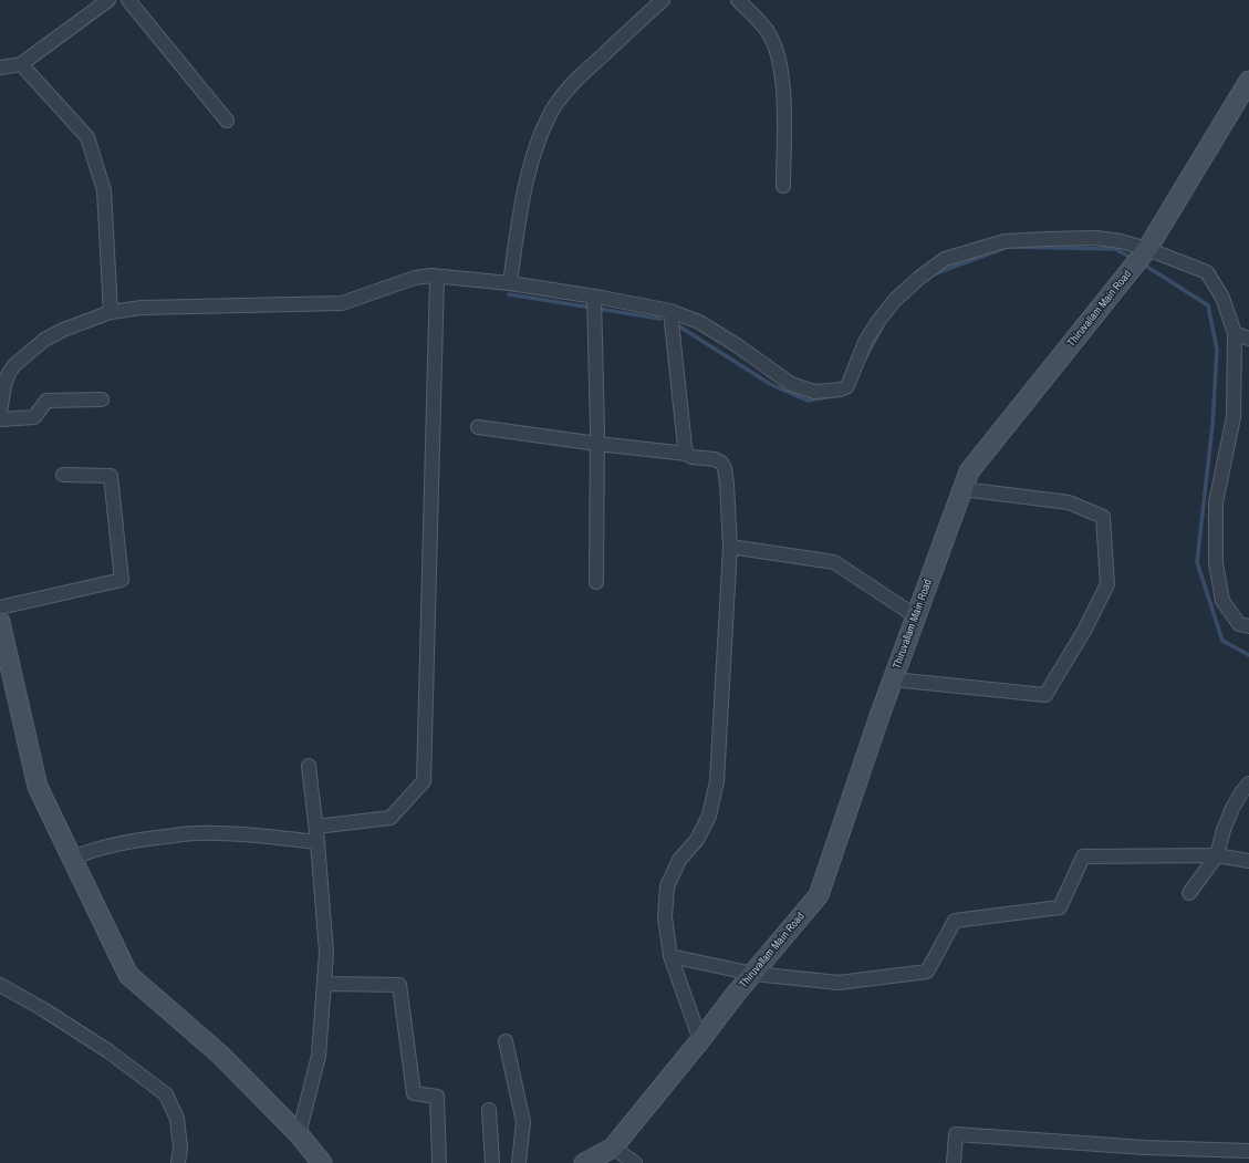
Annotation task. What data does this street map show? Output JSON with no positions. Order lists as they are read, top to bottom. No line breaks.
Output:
{"streets":{"street":["Thiruvallam Main Road"]}}
